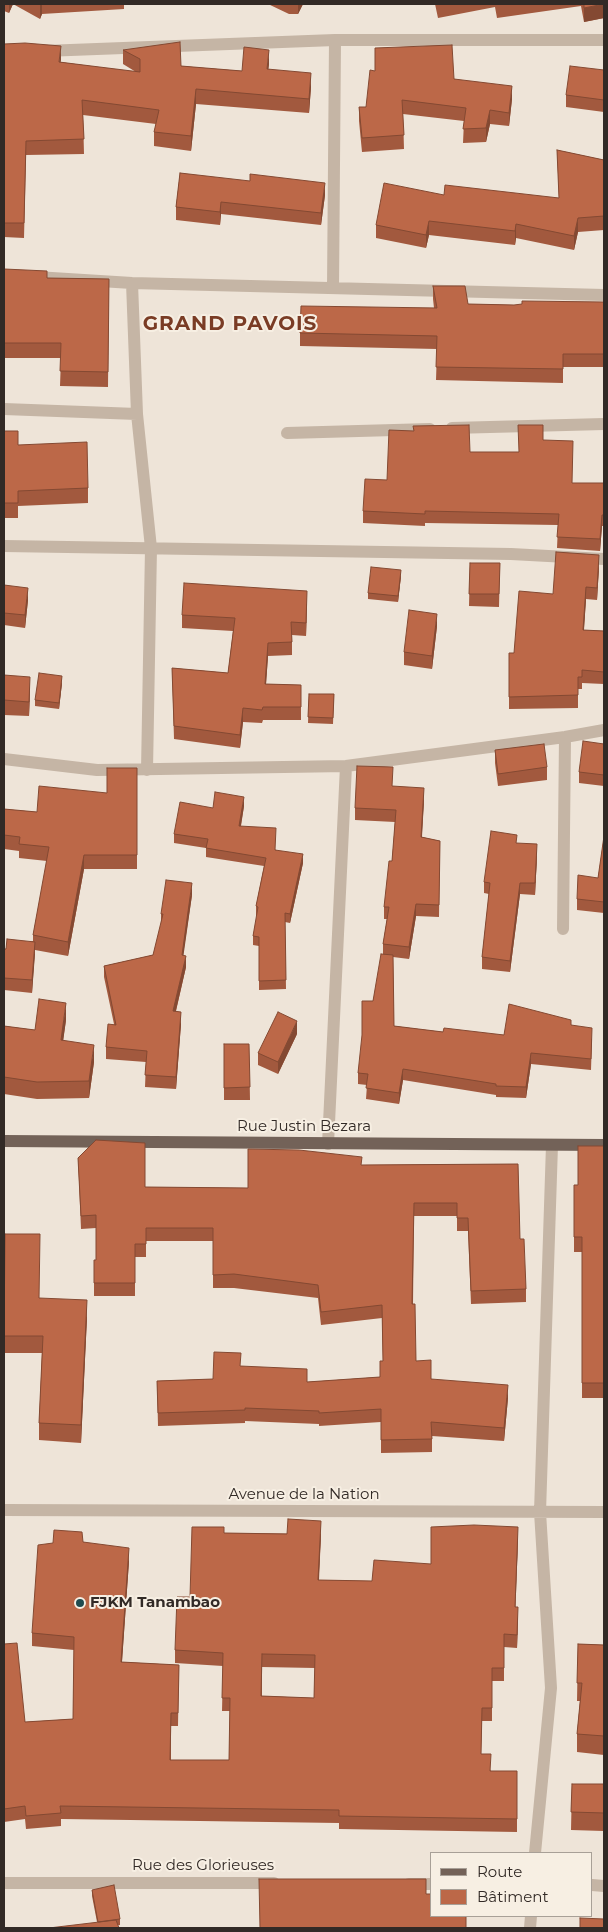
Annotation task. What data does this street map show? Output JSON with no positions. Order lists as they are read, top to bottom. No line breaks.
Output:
{"streets":{"main road":["Rue Justin Bezara"],"street":["Avenue de la Nation","Rue des Glorieuses"]},"districts":["GRAND PAVOIS"],"places":["FJKM Tanambao"],"legend":["Route","Bâtiment"]}
